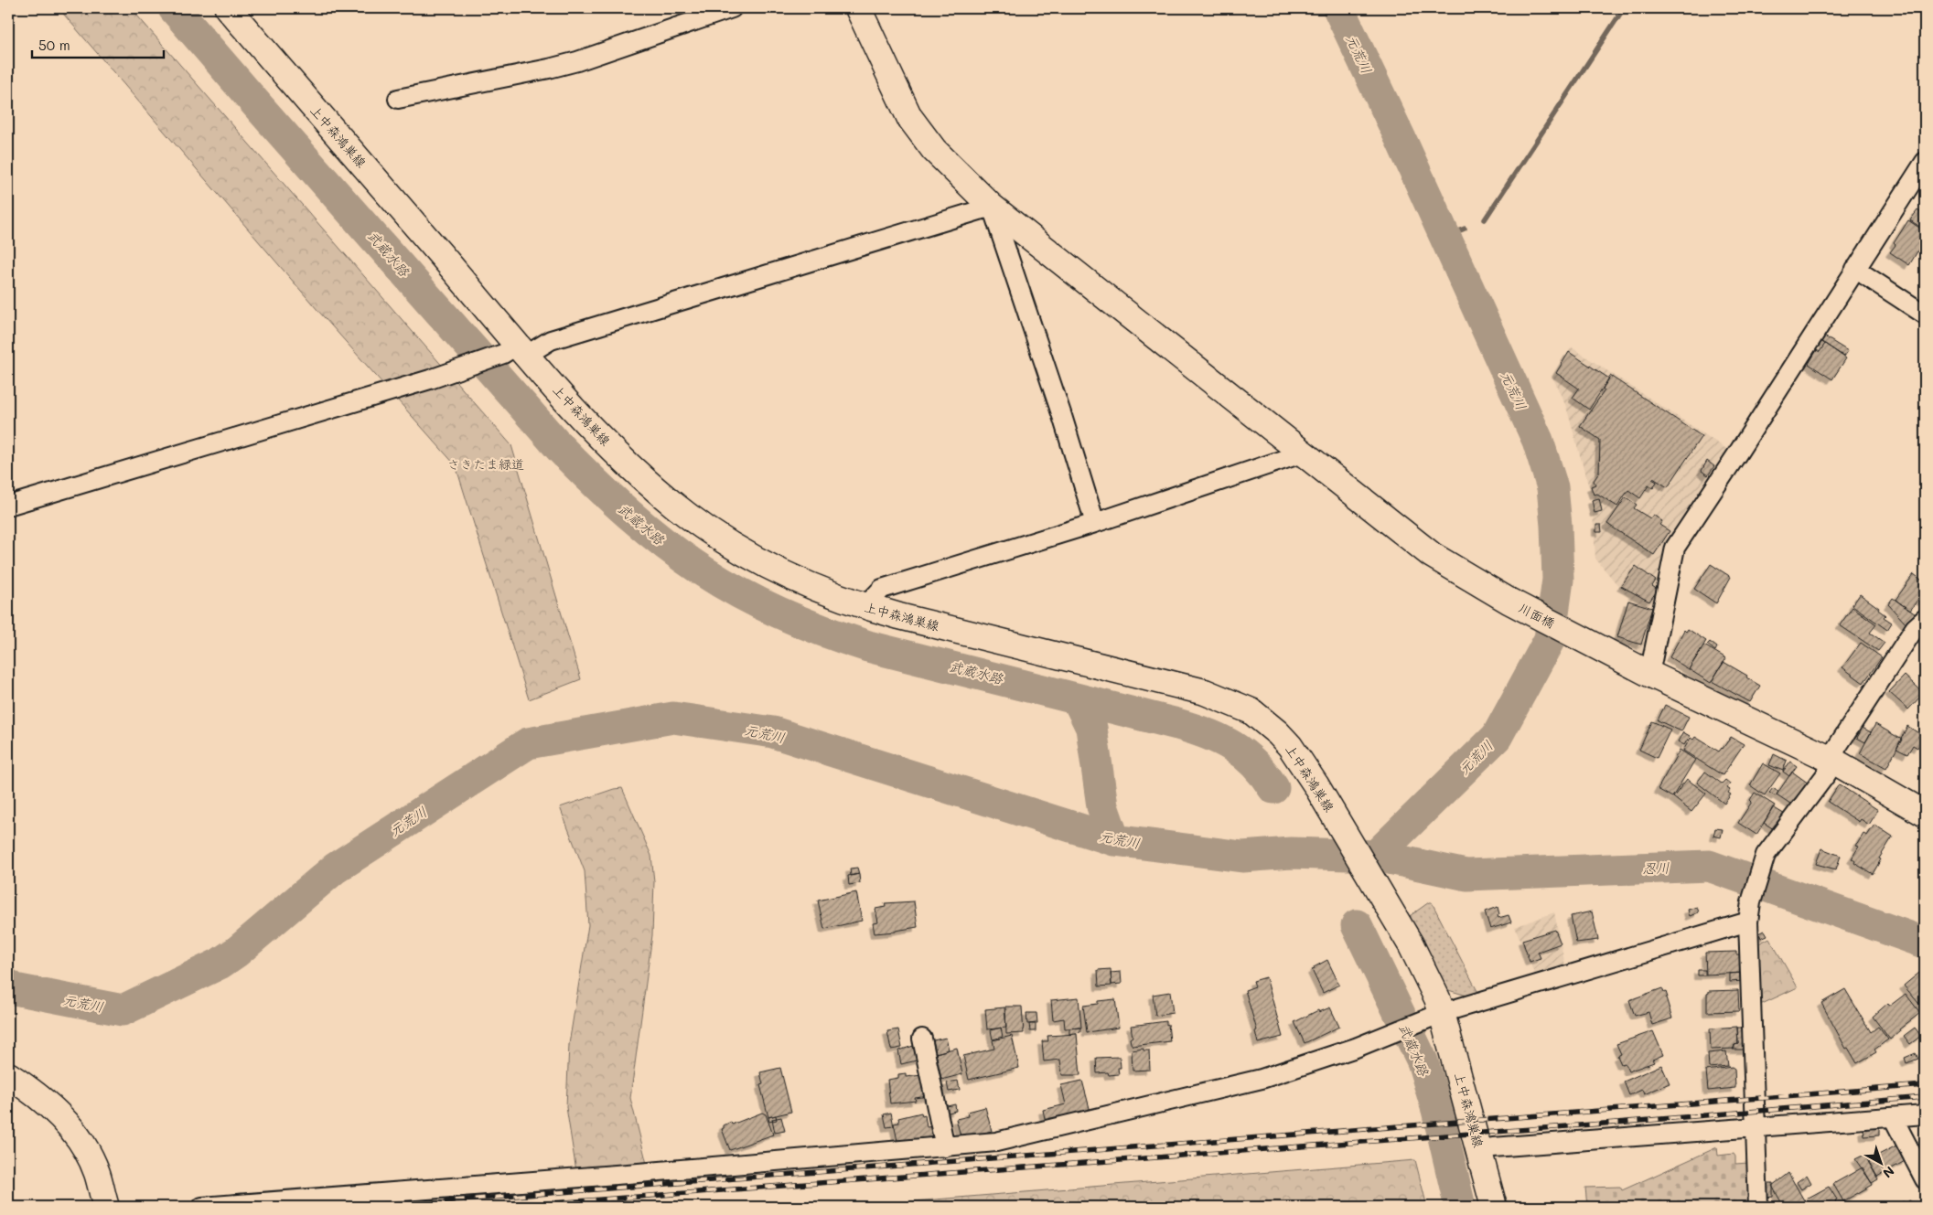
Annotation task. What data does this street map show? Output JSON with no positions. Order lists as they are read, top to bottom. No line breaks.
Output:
{"streets":{"main road":["上中森鴻巣線","川面橋"]},"water":["元荒川","武蔵水路","忍川"],"parks":["さきたま緑道"],"scale_bar":"50 m","north":"bottom right"}
